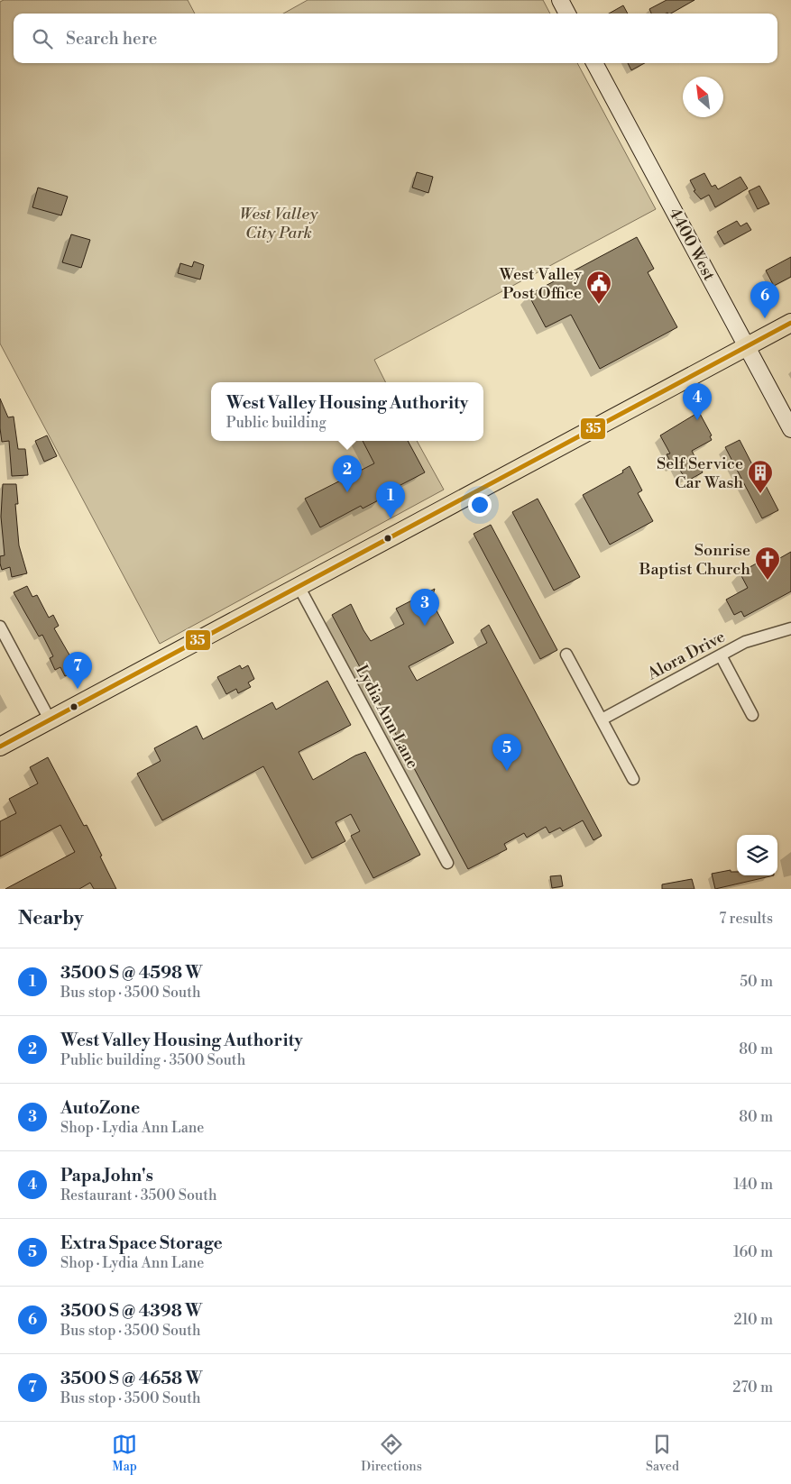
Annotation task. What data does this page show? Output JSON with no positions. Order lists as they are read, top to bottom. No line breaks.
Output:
{"streets":{"street":["4400 West","Alora Drive","Lydia Ann Lane"]},"parks":["West Valley City Park"],"places":{"public building":["West Valley Post Office"],"building":["Self Service Car Wash"],"church":["Sonrise Baptist Church"]},"lines":["transit line 35"],"north":"top left","page":{"search":"Search here","pins":["6","4","2","1","3","7","5"],"popup":["West Valley Housing Authority","Public building"],"heading":["Nearby","7 results"],"list":[{"mark":"1","name":"3500 S @ 4598 W","note":"Bus stop · 3500 South","value":"50 m"},{"mark":"2","name":"West Valley Housing Authority","note":"Public building · 3500 South","value":"80 m"},{"mark":"3","name":"AutoZone","note":"Shop · Lydia Ann Lane","value":"80 m"},{"mark":"4","name":"Papa John's","note":"Restaurant · 3500 South","value":"140 m"},{"mark":"5","name":"Extra Space Storage","note":"Shop · Lydia Ann Lane","value":"160 m"},{"mark":"6","name":"3500 S @ 4398 W","note":"Bus stop · 3500 South","value":"210 m"},{"mark":"7","name":"3500 S @ 4658 W","note":"Bus stop · 3500 South","value":"270 m"}],"nav":["Map","Directions","Saved"]}}
